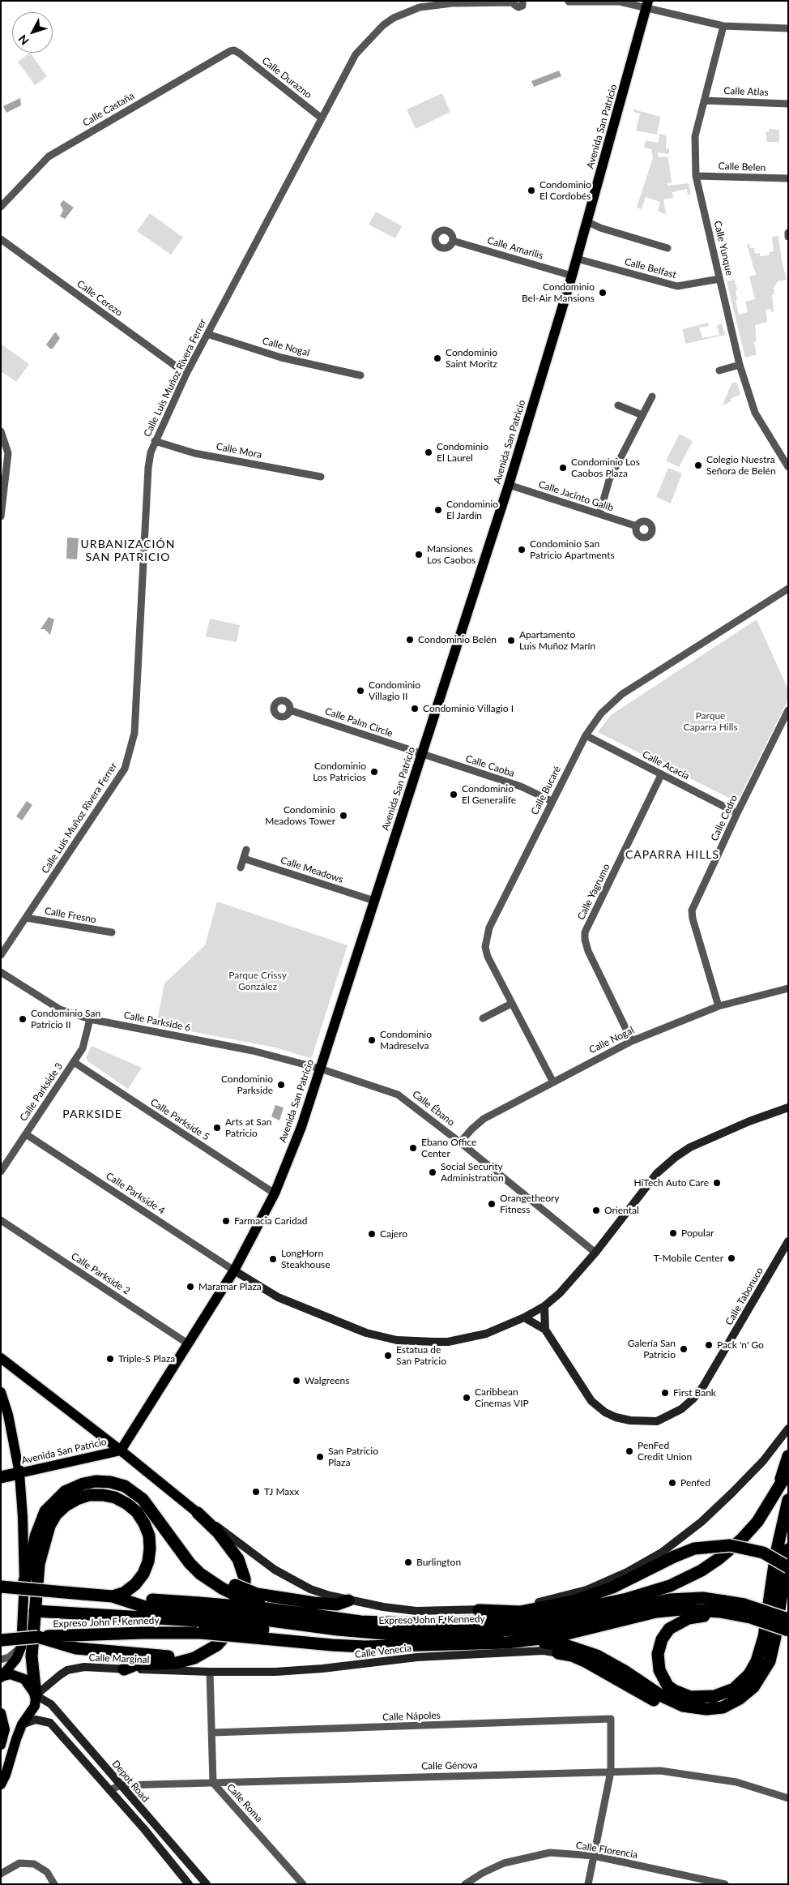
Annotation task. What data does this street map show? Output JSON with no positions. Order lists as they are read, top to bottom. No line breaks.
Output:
{"streets":{"highway":["Expreso John F. Kennedy"],"main road":["Avenida San Patricio"],"street":["Calle Durazno","Calle Atlas","Calle Castaña","Calle Belen","Calle Amarilis","Calle Yunque","Calle Belfast","Calle Cerezo","Calle Nogal","Calle Luis Muñoz Rivera Ferrer","Calle Mora","Calle Jacinto Galib","Calle Palm Circle","Calle Acacia","Calle Caoba","Calle Bucaré","Calle Cedro","Calle Meadows","Calle Yagrumo","Calle Fresno","Calle Parkside 6","Calle Parkside 3","Calle Ébano","Calle Parkside 5","Calle Parkside 4","Calle Parkside 2","Calle Tabonuco","Calle Venecia","Calle Marginal","Calle Nápoles","Calle Génova","Depot Road","Calle Roma","Calle Florencia"]},"crossings":[["Calle Durazno","Calle Castaña"],["Calle Durazno","Calle Luis Muñoz Rivera Ferrer"],["Calle Atlas","Calle Yunque"],["Avenida San Patricio","Calle Amarilis"],["Avenida San Patricio","Calle Belfast"],["Avenida San Patricio","Calle Jacinto Galib"],["Avenida San Patricio","Calle Palm Circle"],["Avenida San Patricio","Calle Caoba"],["Avenida San Patricio","Calle Meadows"],["Avenida San Patricio","Calle Parkside 6"],["Avenida San Patricio","Calle Ébano"],["Avenida San Patricio","Calle Parkside 5"],["Avenida San Patricio","Calle Parkside 4"],["Avenida San Patricio","Calle Parkside 2"],["Calle Belen","Calle Yunque"],["Calle Yunque","Calle Belfast"],["Calle Cerezo","Calle Luis Muñoz Rivera Ferrer"],["Calle Nogal","Calle Luis Muñoz Rivera Ferrer"],["Calle Nogal","Calle Bucaré"],["Calle Nogal","Calle Cedro"],["Calle Nogal","Calle Yagrumo"],["Calle Nogal","Calle Ébano"],["Calle Luis Muñoz Rivera Ferrer","Calle Mora"],["Calle Luis Muñoz Rivera Ferrer","Calle Fresno"],["Calle Palm Circle","Calle Caoba"],["Calle Acacia","Calle Bucaré"],["Calle Acacia","Calle Cedro"],["Calle Acacia","Calle Yagrumo"],["Calle Caoba","Calle Bucaré"],["Calle Parkside 6","Calle Parkside 3"],["Calle Parkside 6","Calle Ébano"],["Calle Parkside 3","Calle Parkside 5"],["Calle Parkside 3","Calle Parkside 4"],["Calle Venecia","Calle Marginal"],["Calle Venecia","Calle Roma"],["Calle Marginal","Depot Road"],["Calle Marginal","Calle Roma"],["Calle Nápoles","Calle Génova"],["Calle Nápoles","Calle Roma"],["Calle Génova","Depot Road"],["Calle Génova","Calle Roma"]],"districts":["URBANIZACIÓN SAN PATRICIO","CAPARRA HILLS","PARKSIDE"],"parks":["Parque Caparra Hills","Parque Crissy González"],"places":["Condominio El Cordobés","Condominio Bel-Air Mansions","Condominio Saint Moritz","Condominio El Laurel","Colegio Nuestra Señora de Belén","Condominio Los Caobos Plaza","Condominio El Jardín","Condominio San Patricio Apartments","Mansiones Los Caobos","Condominio Belén","Apartamento Luis Muñoz Marín","Condominio Villagio II","Condominio Villagio I","Condominio Los Patricios","Condominio El Generalife","Condominio Meadows Tower","Condominio San Patricio II","Condominio Madreselva","Condominio Parkside","Arts at San Patricio","Ebano Office Center","Social Security Administration","HiTech Auto Care","Orangetheory Fitness","Oriental","Farmacia Caridad","Popular","Cajero","T-Mobile Center","LongHorn Steakhouse","Maramar Plaza","Pack 'n' Go","Galería San Patricio","Estatua de San Patricio","Triple-S Plaza","Walgreens","First Bank","Caribbean Cinemas VIP","PenFed Credit Union","San Patricio Plaza","Penfed","TJ Maxx","Burlington"],"north":"bottom left"}
